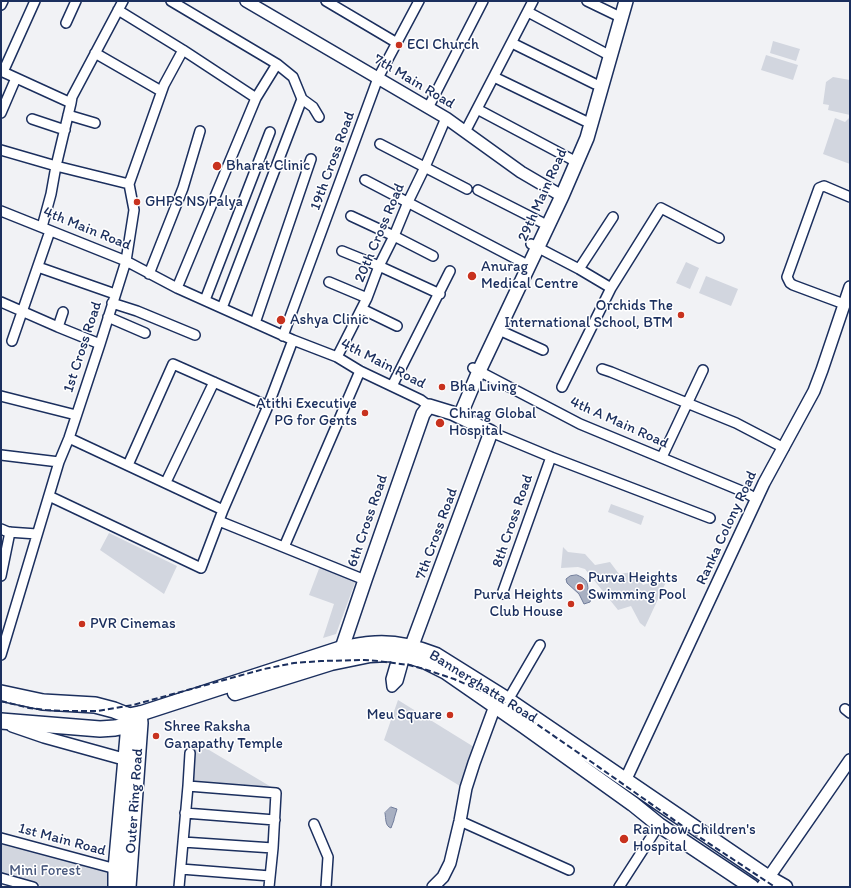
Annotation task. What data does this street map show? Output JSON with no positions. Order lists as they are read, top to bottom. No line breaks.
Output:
{"streets":{"highway":["Bannerghatta Road","Outer Ring Road"],"main road":["29th Main Road","4th Main Road","6th Cross Road","7th Cross Road"],"street":["7th Main Road","19th Cross Road","20th Cross Road","1st Cross Road","4th A Main Road","8th Cross Road","Ranka Colony Road","1st Main Road"]},"crossings":[["7th Main Road","19th Cross Road"],["7th Main Road","29th Main Road"],["7th Main Road","20th Cross Road"],["19th Cross Road","4th Main Road"],["29th Main Road","4th Main Road"],["29th Main Road","4th A Main Road"],["4th Main Road","20th Cross Road"],["4th Main Road","1st Cross Road"],["4th Main Road","6th Cross Road"],["4th Main Road","8th Cross Road"],["4th Main Road","7th Cross Road"],["4th A Main Road","Ranka Colony Road"],["6th Cross Road","Bannerghatta Road"],["Ranka Colony Road","Bannerghatta Road"],["7th Cross Road","Bannerghatta Road"],["Bannerghatta Road","Outer Ring Road"],["Outer Ring Road","1st Main Road"]],"parks":["Mini Forest"],"places":["ECI Church","Bharat Clinic","GHPS NS Palya","Anurag Medical Centre","Orchids The International School, BTM","Ashya Clinic","Bha Living","Atithi Executive PG for Gents","Chirag Global Hospital","Purva Heights Swimming Pool","Purva Heights Club House","PVR Cinemas","Meu Square","Shree Raksha Ganapathy Temple","Rainbow Children's Hospital"]}
